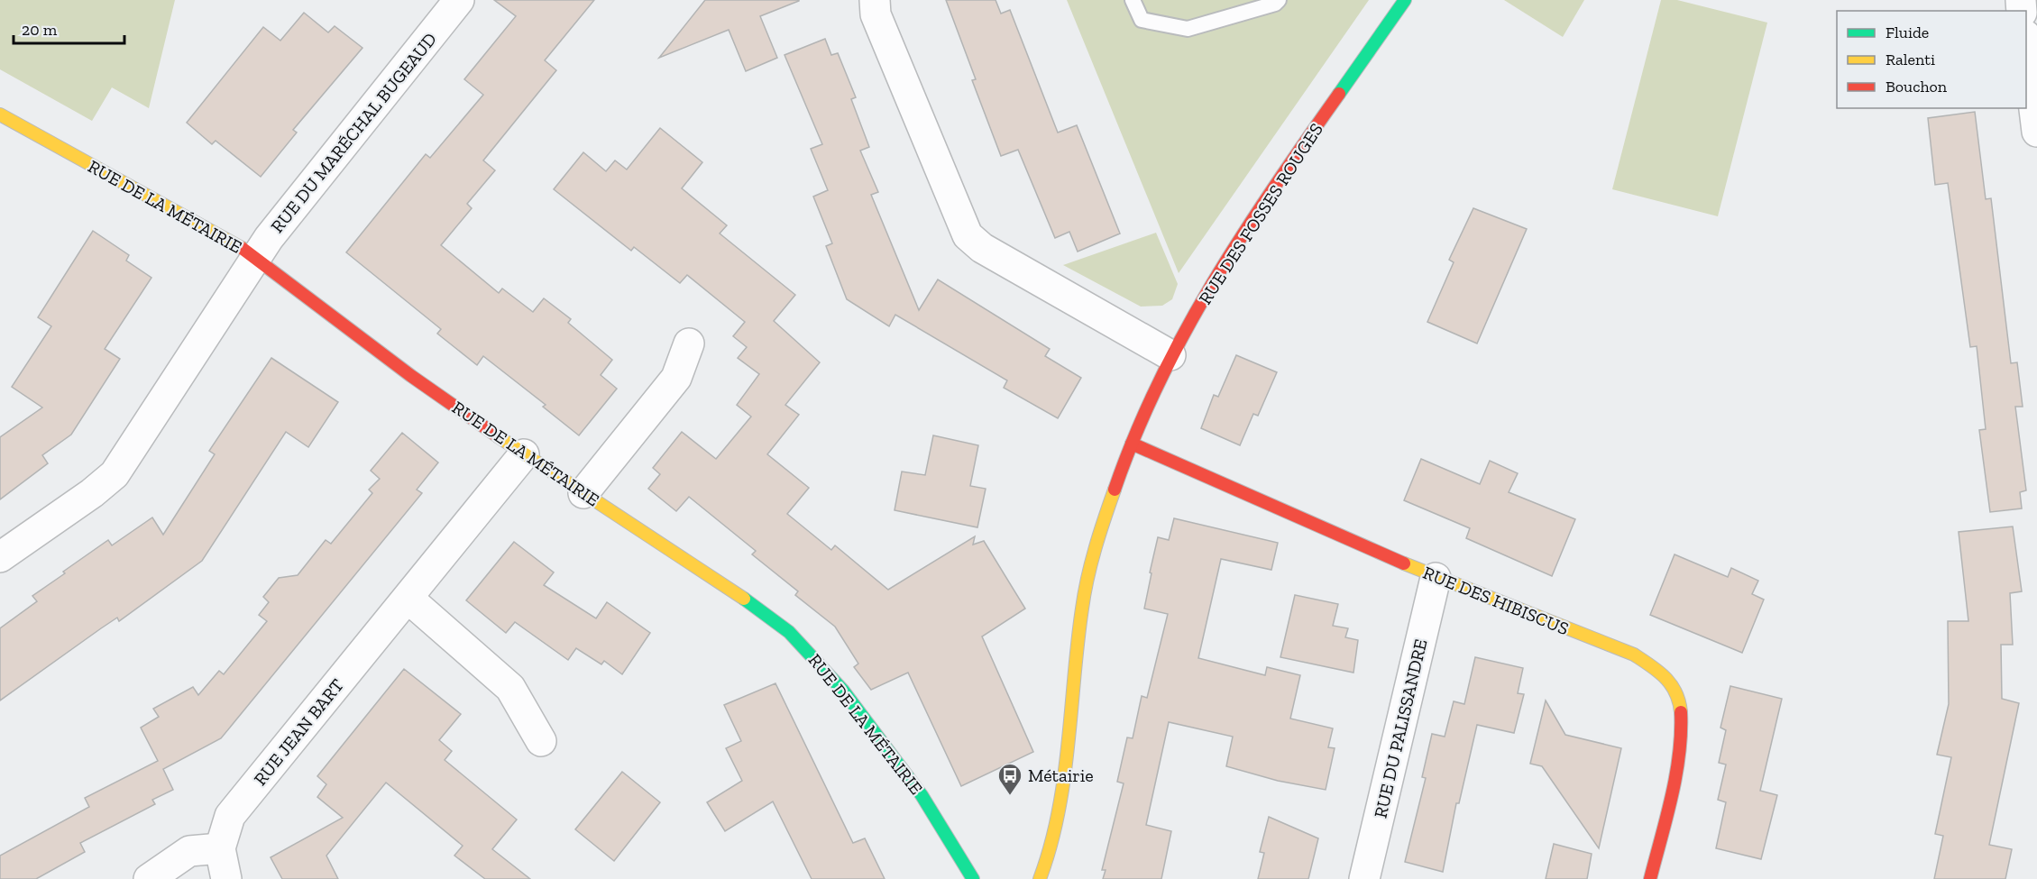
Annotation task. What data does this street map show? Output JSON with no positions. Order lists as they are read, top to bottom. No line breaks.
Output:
{"streets":{"street":["RUE DU MARÉCHAL BUGEAUD","RUE DE LA MÉTAIRIE","RUE DES FOSSES ROUGES","RUE DES HIBISCUS","RUE DU PALISSANDRE","RUE JEAN BART"]},"crossings":[["RUE DU MARÉCHAL BUGEAUD","RUE DE LA MÉTAIRIE"],["RUE DE LA MÉTAIRIE","RUE JEAN BART"],["RUE DES FOSSES ROUGES","RUE DES HIBISCUS"],["RUE DES HIBISCUS","RUE DU PALISSANDRE"]],"places":{"bus stop":["Métairie"]},"legend":["Fluide","Ralenti","Bouchon"],"scale_bar":"20 m"}
